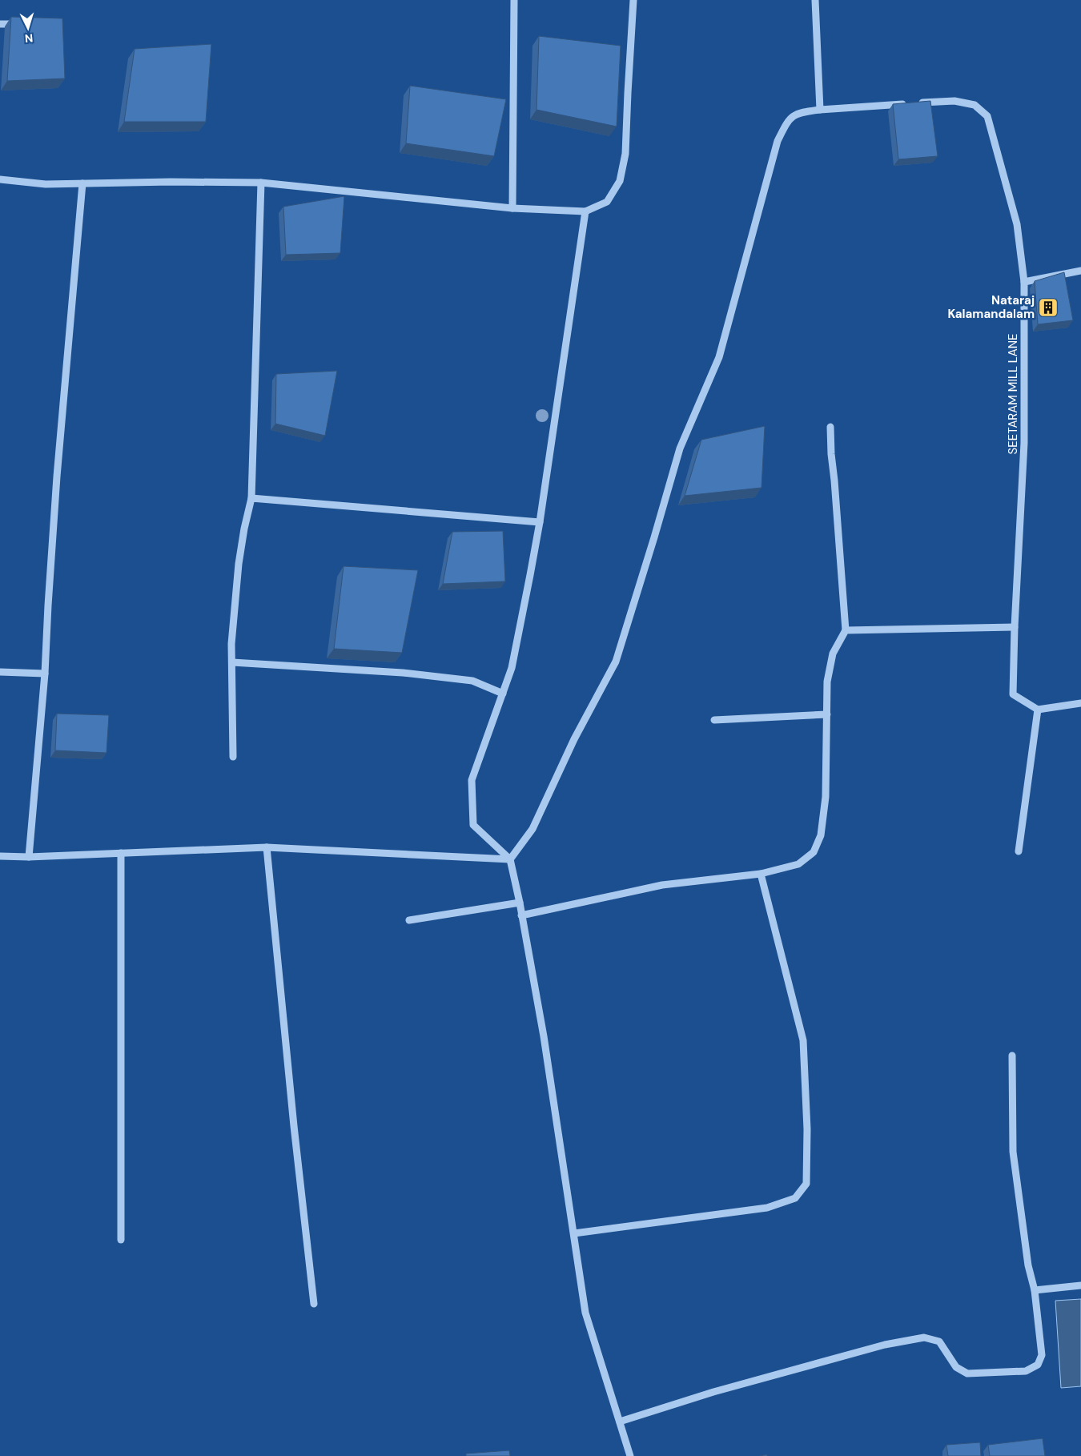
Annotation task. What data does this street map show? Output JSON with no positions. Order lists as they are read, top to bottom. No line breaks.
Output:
{"streets":{"street":["SEETARAM MILL LANE"]},"places":{"building":["Nataraj Kalamandalam"]},"north":"bottom"}
